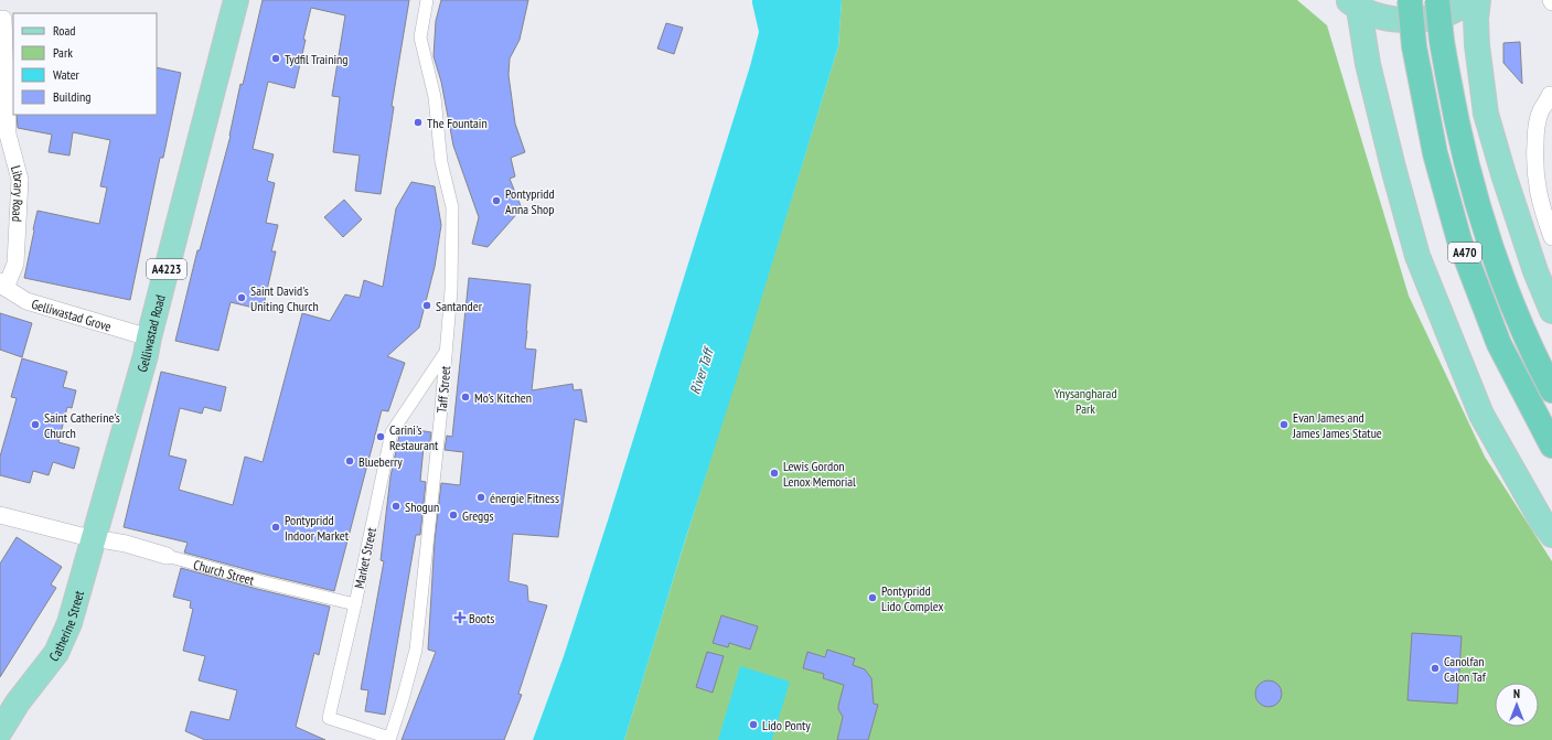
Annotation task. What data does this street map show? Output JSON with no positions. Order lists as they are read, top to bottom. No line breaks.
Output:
{"streets":{"highway":["A470"],"main road":["A4223","Gelliwastad Road","Catherine Street"],"street":["Library Road","Gelliwastad Grove","Taff Street","Market Street","Church Street"]},"crossings":[["Library Road","Gelliwastad Grove"],["Gelliwastad Grove","Gelliwastad Road"],["Gelliwastad Road","Church Street"],["Gelliwastad Road","Catherine Street"],["Taff Street","Market Street"],["Market Street","Church Street"],["Church Street","Catherine Street"]],"water":["River Taff"],"parks":["Ynysangharad Park"],"places":{"other":["Tydfil Training","The Fountain","Pontypridd Anna Shop","Saint David's Uniting Church","Santander","Mo's Kitchen","Saint Catherine's Church","Evan James and James James Statue","Carini's Restaurant","Blueberry","Lewis Gordon Lenox Memorial","énergie Fitness","Shogun","Greggs","Pontypridd Indoor Market","Pontypridd Lido Complex","Canolfan Calon Taf","Lido Ponty"],"health":["Boots"]},"legend":["Road","Park","Water","Building"],"north":"top"}
